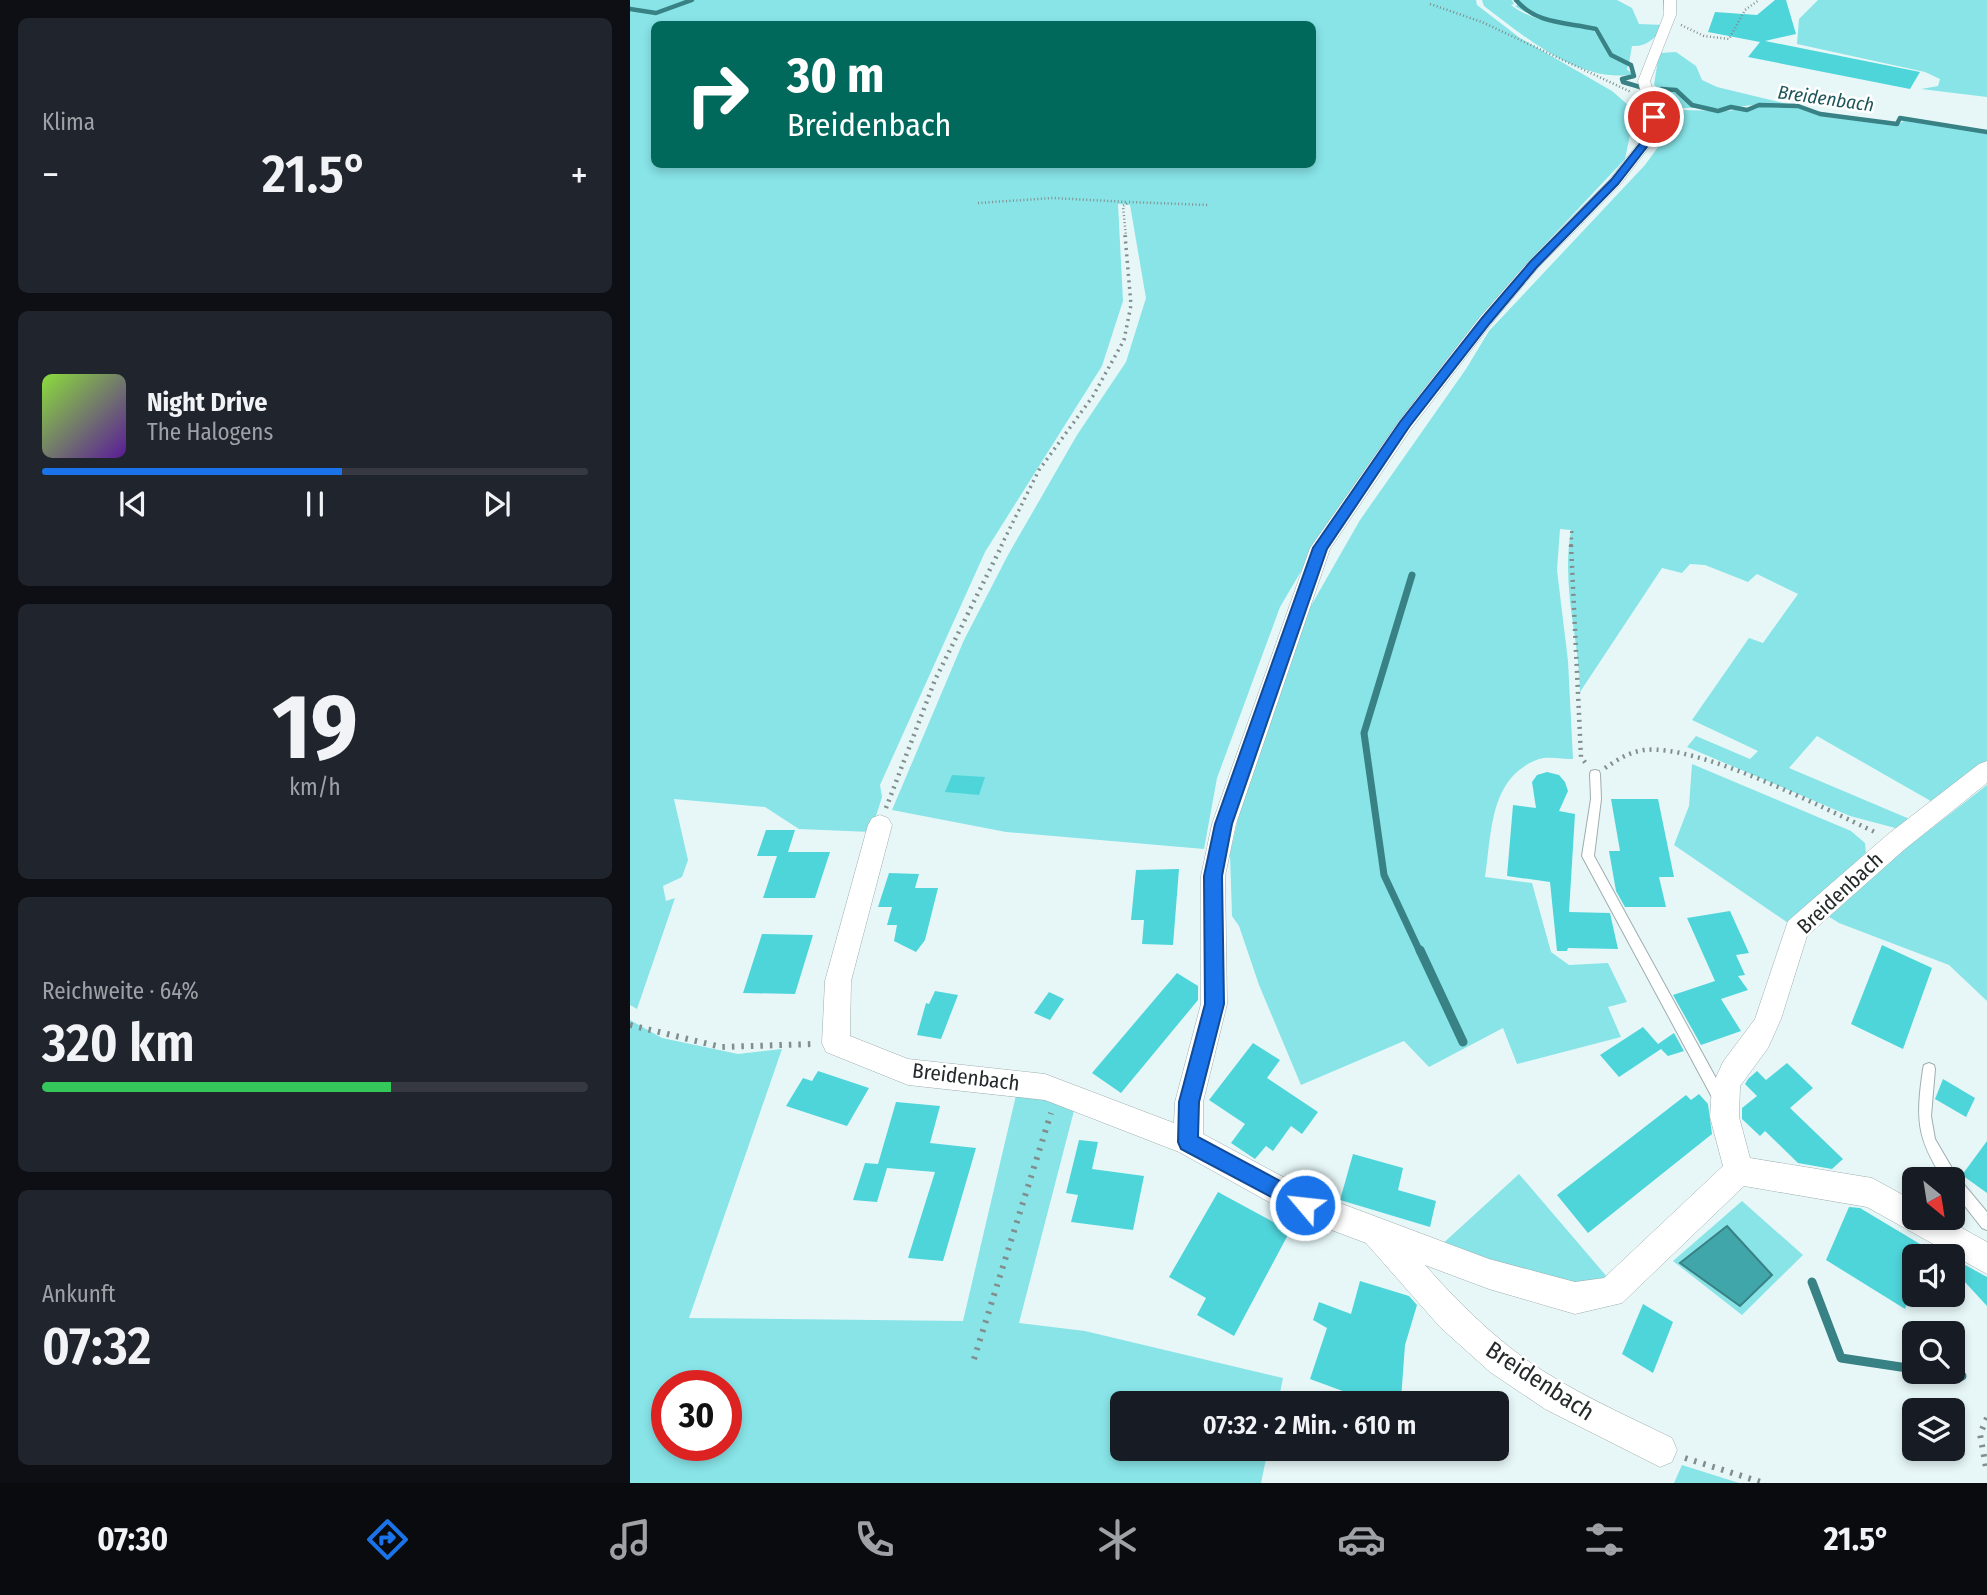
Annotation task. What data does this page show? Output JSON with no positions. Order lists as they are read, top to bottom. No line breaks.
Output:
{"streets":{"street":["Breidenbach"]},"water":["Breidenbach"],"north":"bottom right","page":{"tile":["Klima",["19","km/h"],["Reichweite · 64%","320 km"],["Ankunft","07:32"]],"turn":["30 m","Breidenbach"],"heat":["−","21.5°","+"],"song":["Night Drive","The Halogens"],"limit":"30","trip":"07:32 · 2 Min. · 610 m","tabs":["07:30","21.5°"]}}
